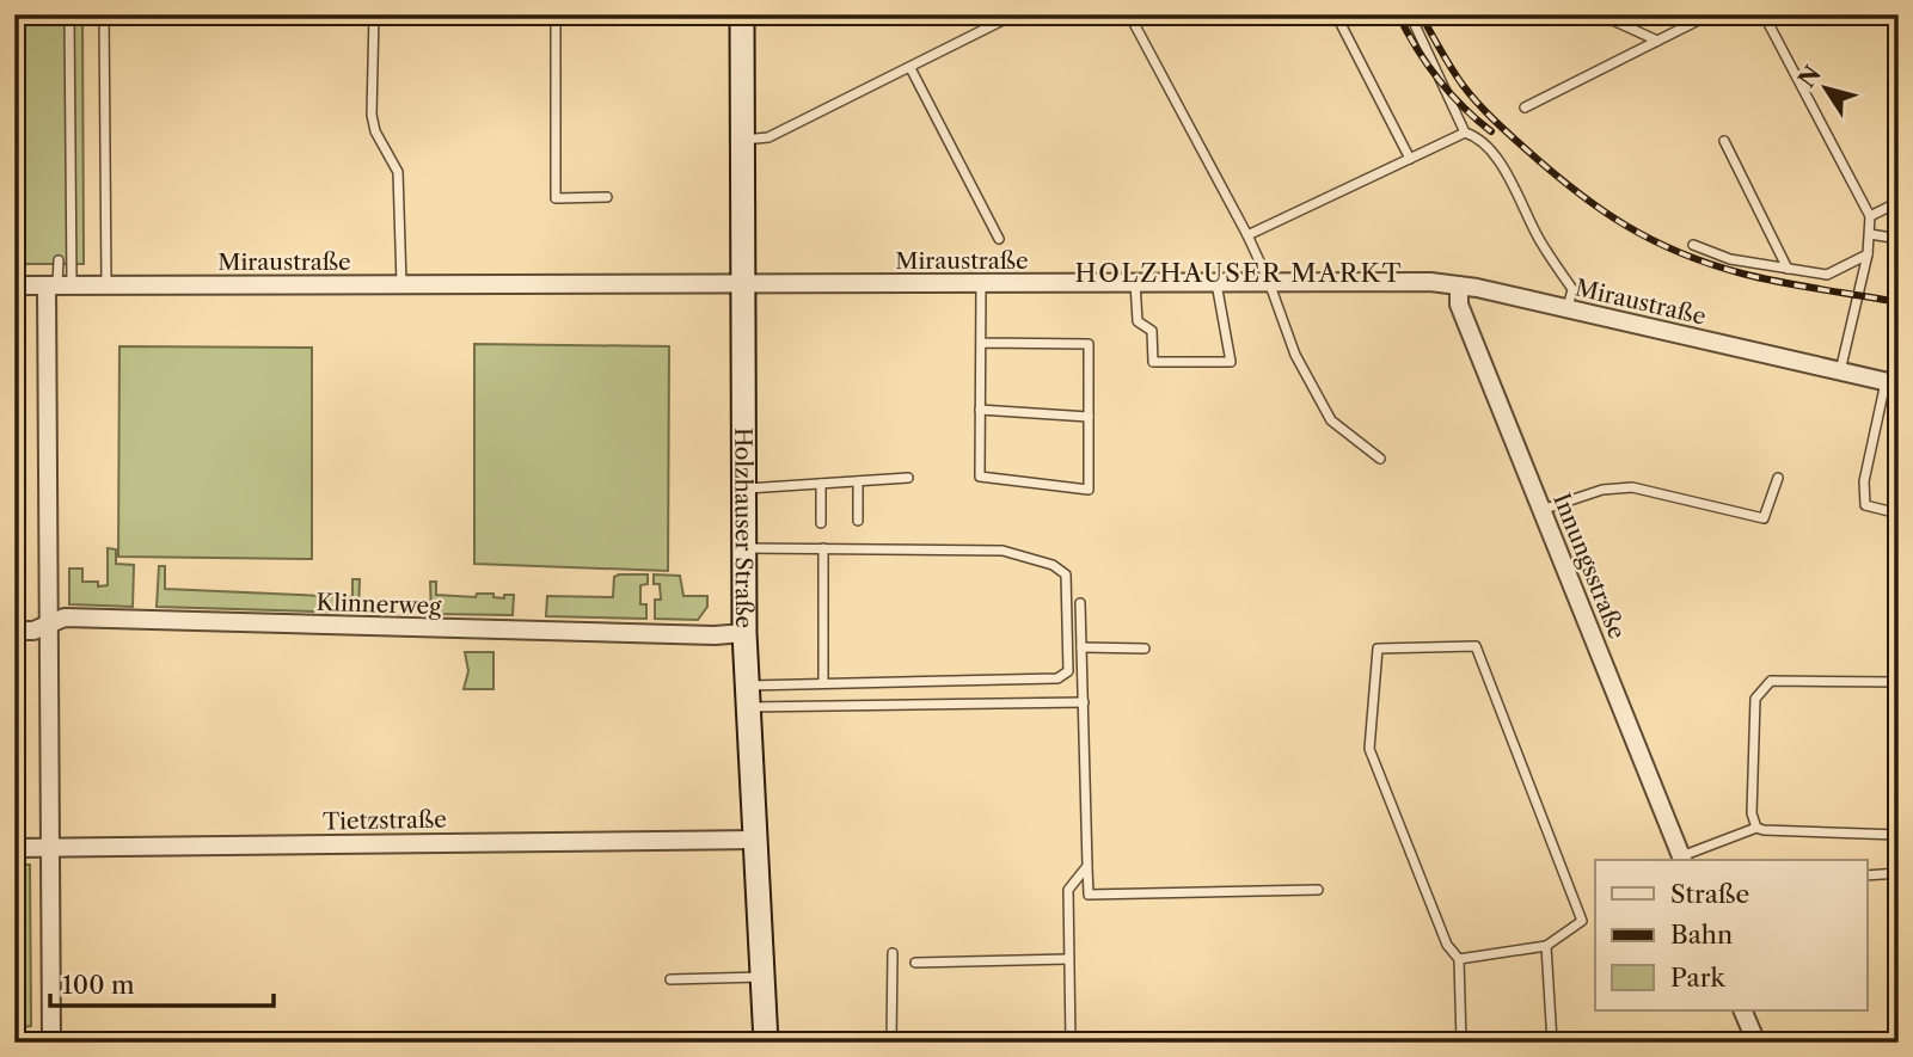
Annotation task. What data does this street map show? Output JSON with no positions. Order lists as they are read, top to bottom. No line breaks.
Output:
{"streets":{"main road":["Holzhauser Straße"],"street":["Miraustraße","Innungsstraße","Klinnerweg","Tietzstraße"]},"crossings":[["Miraustraße","Holzhauser Straße"],["Miraustraße","Innungsstraße"],["Holzhauser Straße","Klinnerweg"],["Holzhauser Straße","Tietzstraße"]],"districts":["HOLZHAUSER MARKT"],"legend":["Straße","Bahn","Park"],"scale_bar":"100 m","north":"top left"}
